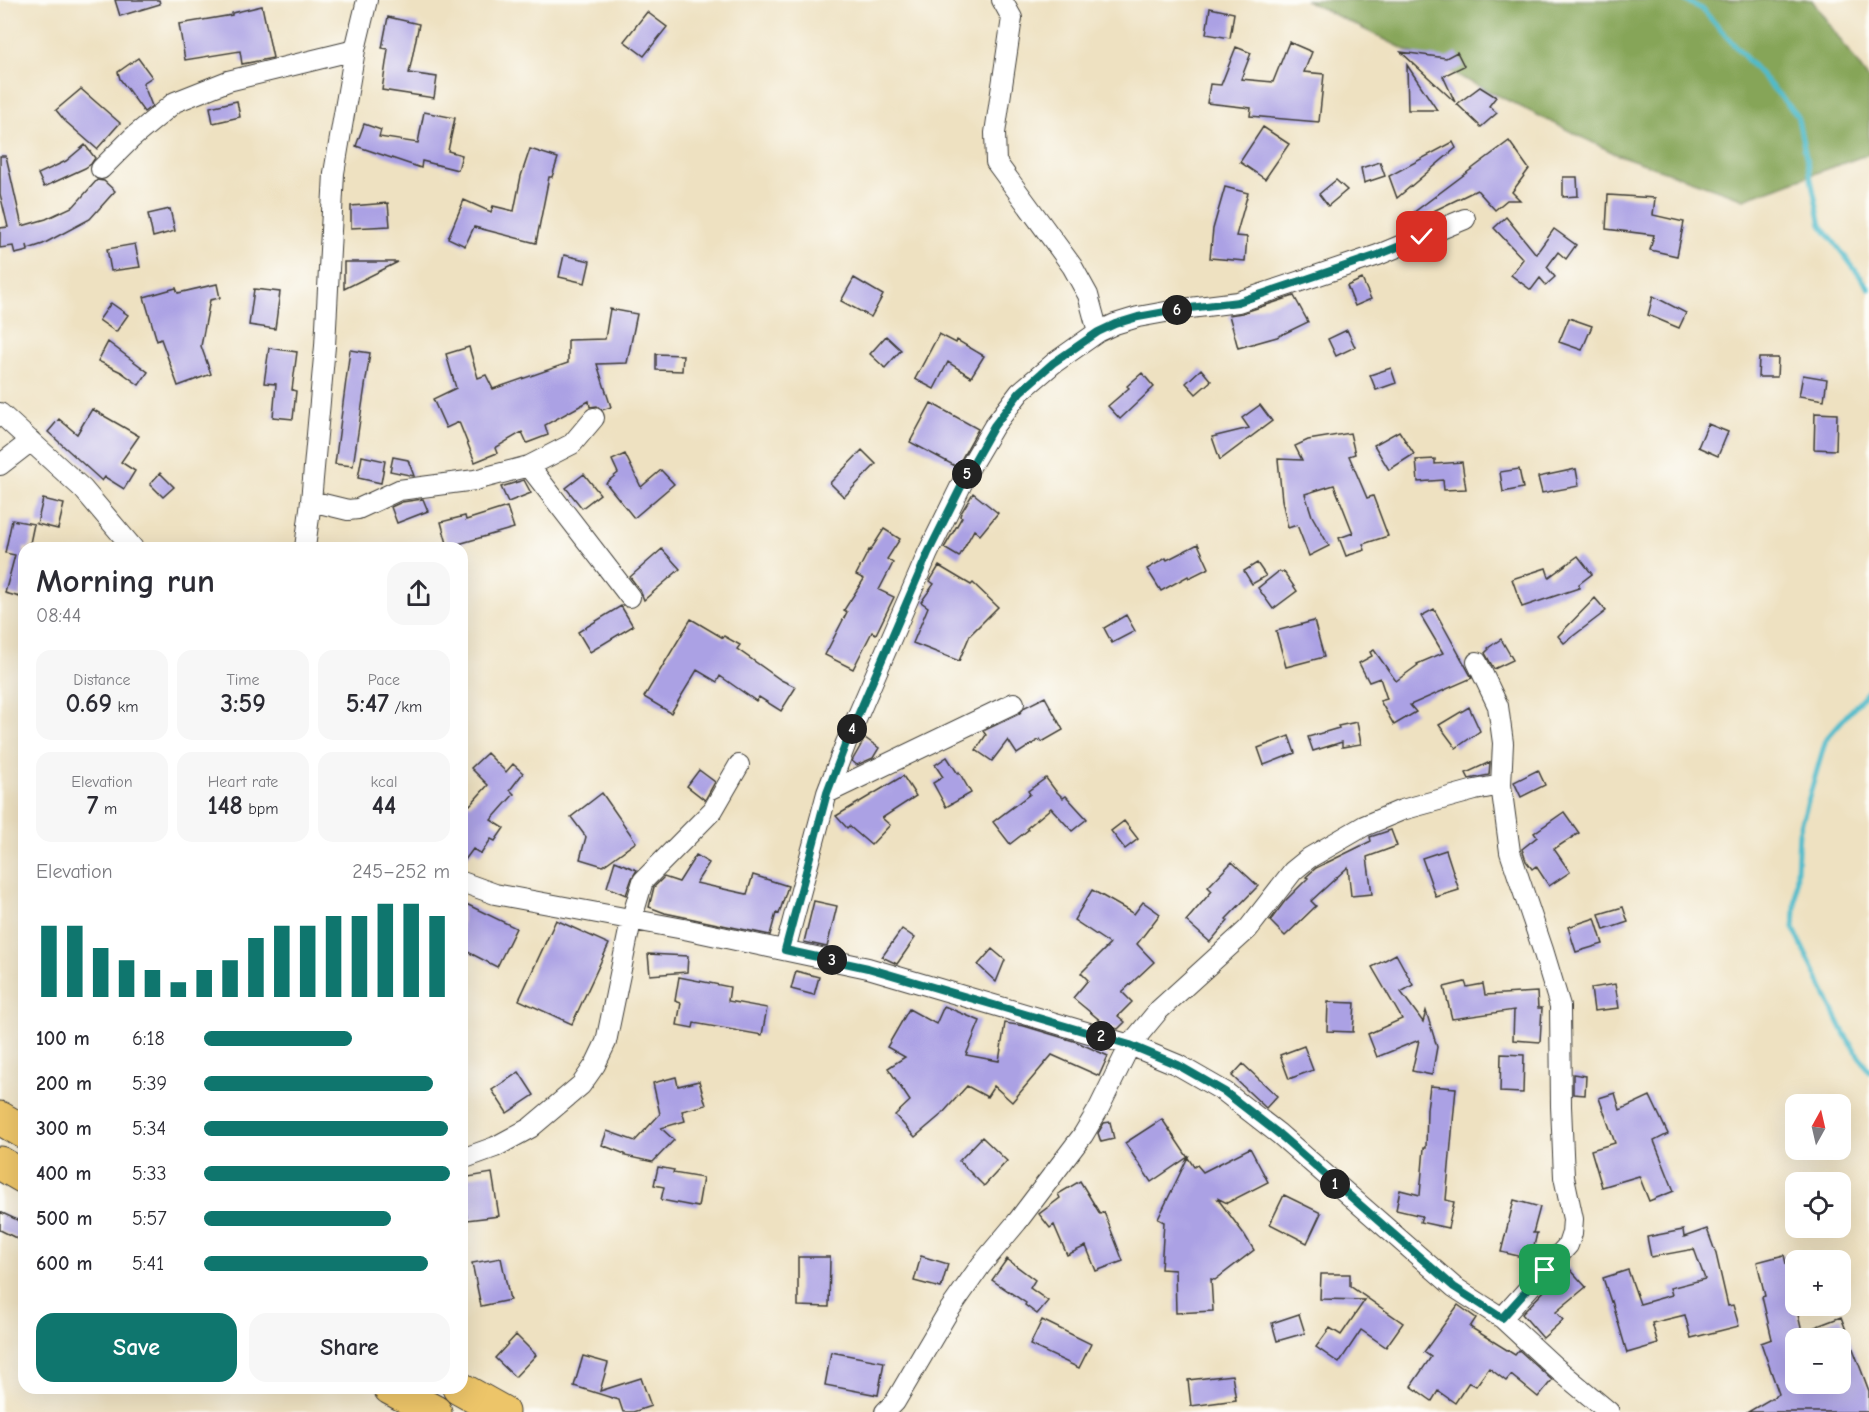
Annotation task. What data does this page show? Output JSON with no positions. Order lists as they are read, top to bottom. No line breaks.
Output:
{"north":"top","page":{"pins":["6","5","4","3","2","1"],"heading":["Morning run","08:44"],"stats":[["Distance","0.69 km"],["Time","3:59"],["Pace","5:47 /km"],["Elevation","7 m"],["Heart rate","148 bpm"],["kcal","44"]],"chart":["Elevation","245–252 m"],"list":[{"name":"100 m","note":"6:18"},{"name":"200 m","note":"5:39"},{"name":"300 m","note":"5:34"},{"name":"400 m","note":"5:33"},{"name":"500 m","note":"5:57"},{"name":"600 m","note":"5:41"}],"map_buttons":["+","−"],"buttons":["Save","Share"]}}
